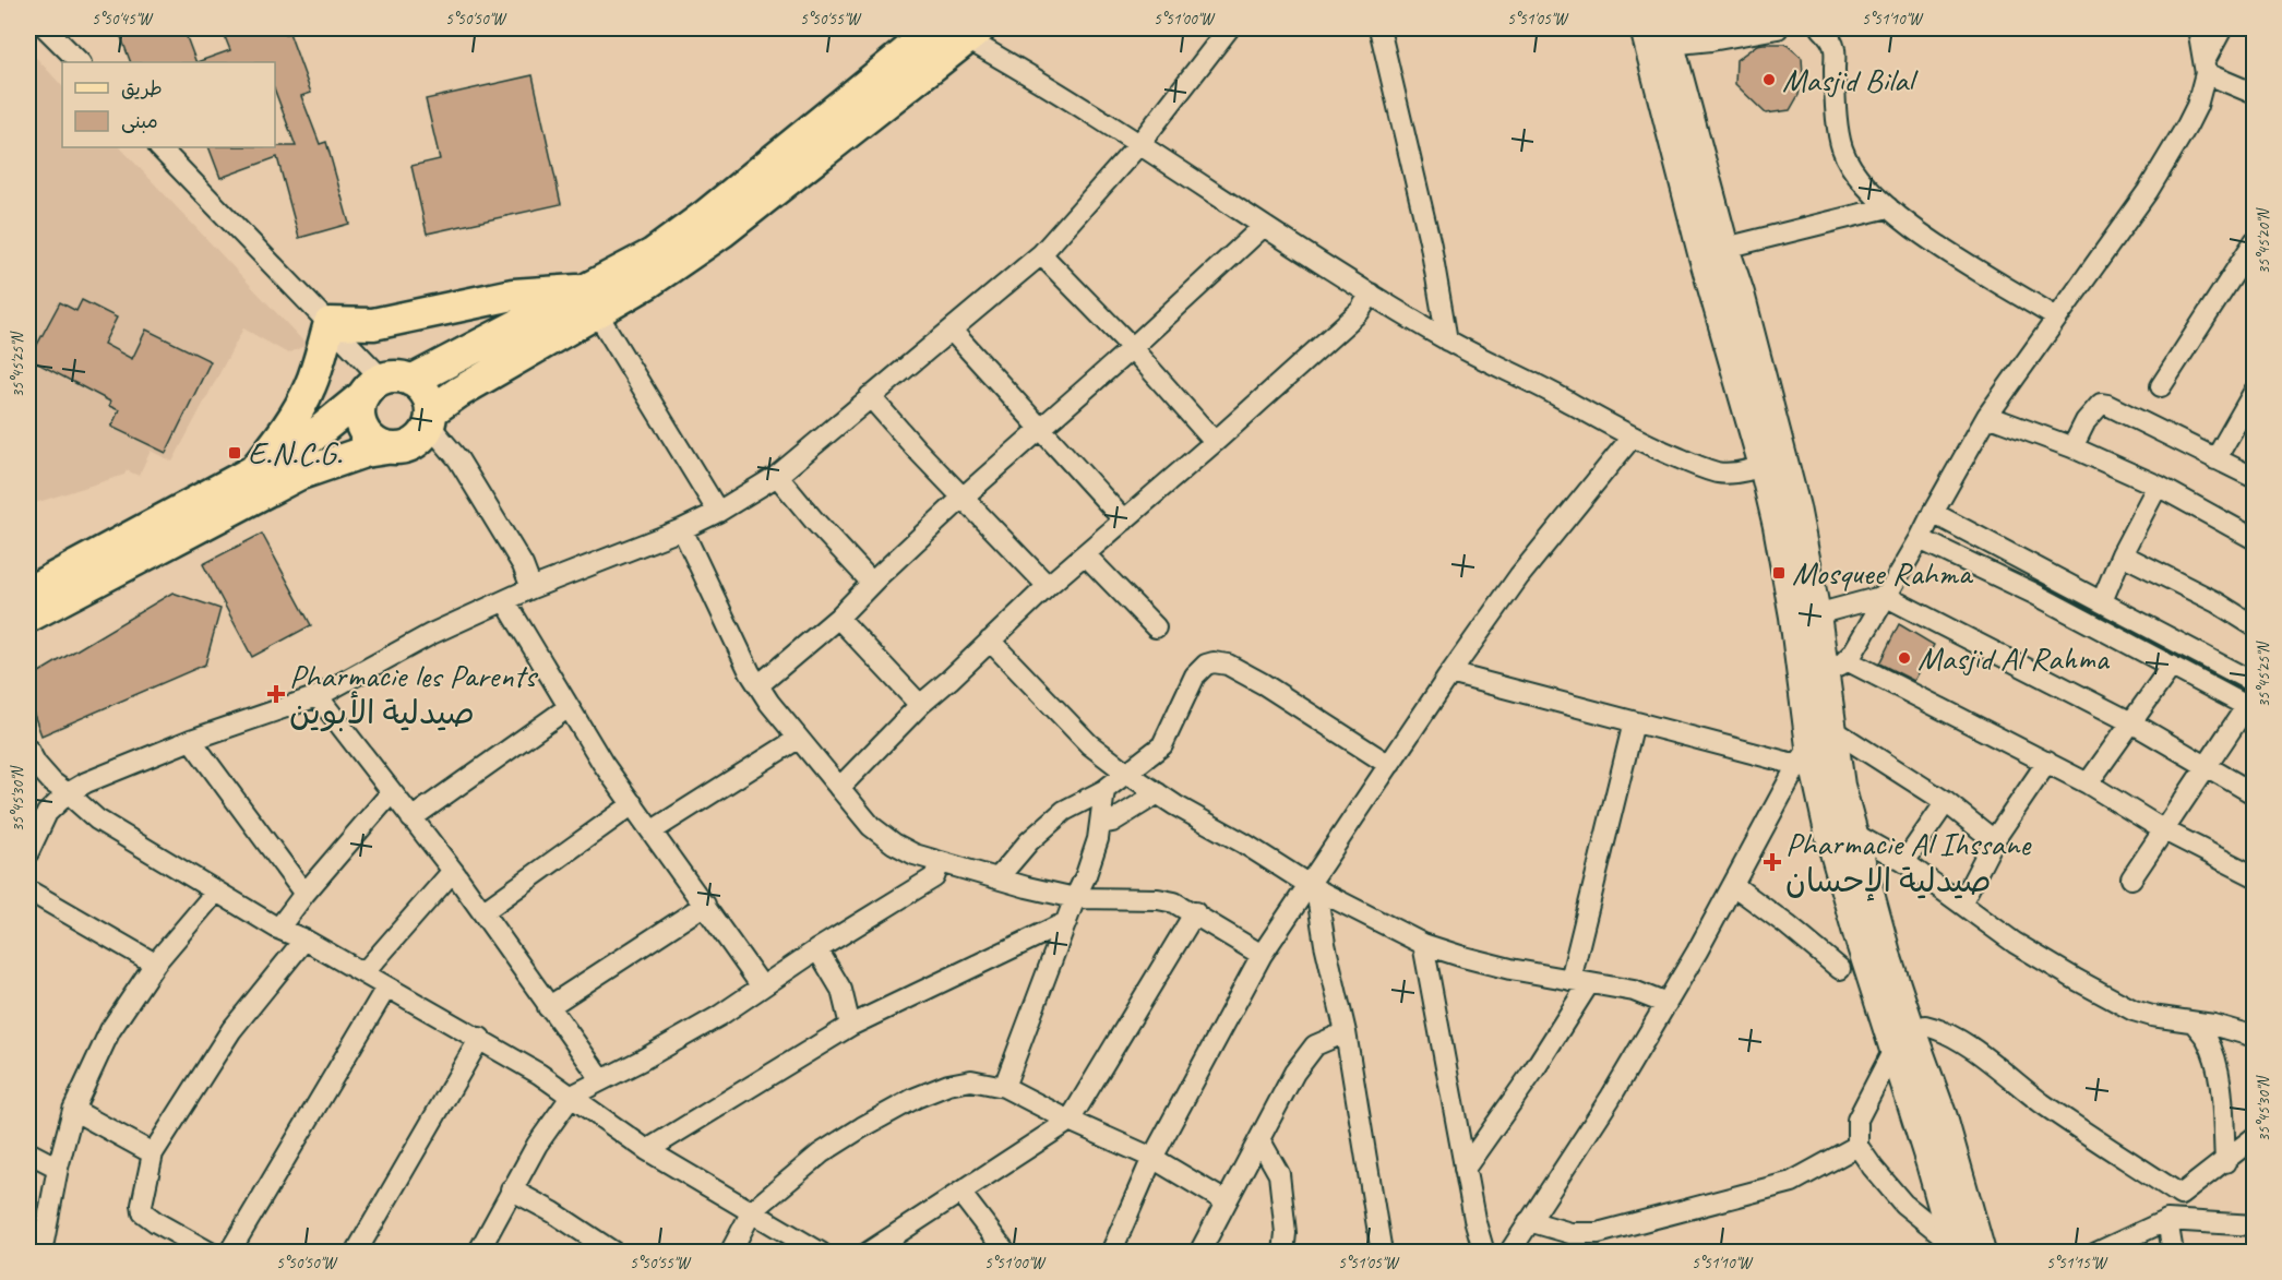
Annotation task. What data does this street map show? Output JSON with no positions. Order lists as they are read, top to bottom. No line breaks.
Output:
{"places":{"other":["Masjid Bilal","Masjid Al Rahma"],"transit":["E.N.C.G.","Mosquee Rahma"],"health":["Pharmacie les Parents صيدلية الأبوين","Pharmacie Al Ihssane صيدلية الإحسان"]},"legend":["طريق","مبنى"],"coordinates":["5°50'45\"W","5°50'50\"W","5°50'55\"W","5°51'00\"W","5°51'05\"W","5°51'10\"W","35°45'20\"N","35°45'25\"N","35°45'30\"N","5°51'15\"W"]}
